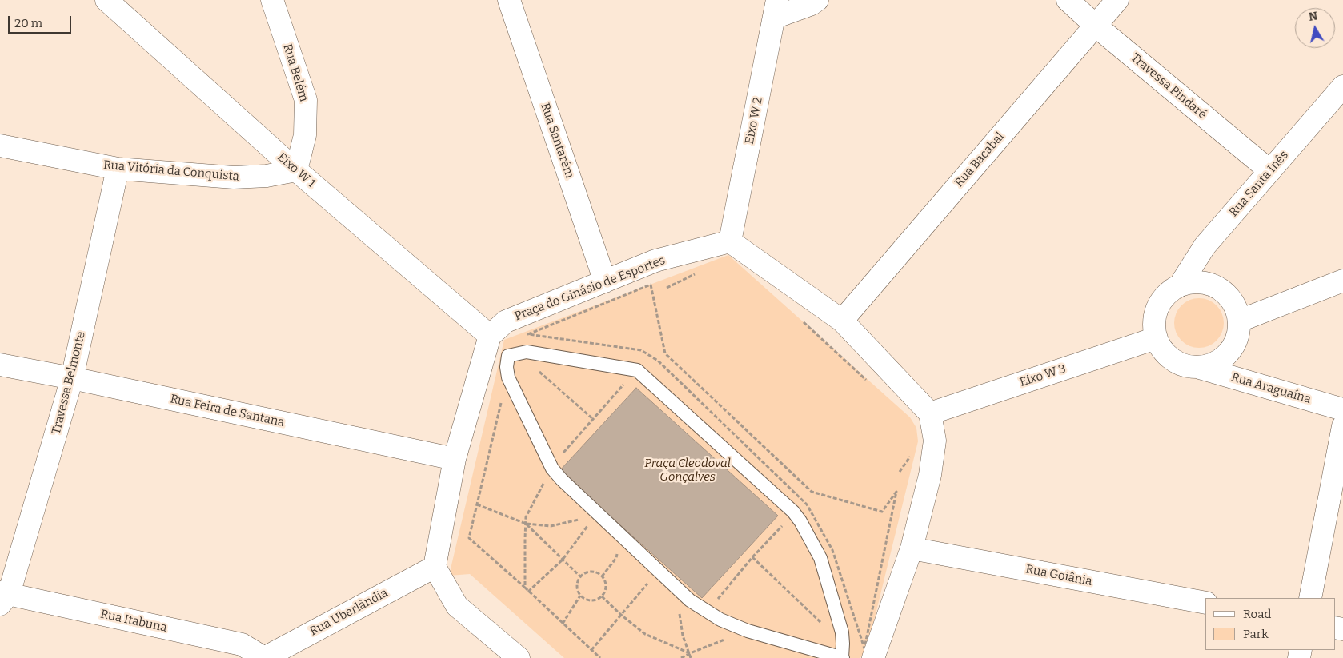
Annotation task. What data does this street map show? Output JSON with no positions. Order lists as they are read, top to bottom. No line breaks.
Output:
{"streets":{"street":["Rua Belém","Travessa Pindaré","Eixo W 2","Rua Santarém","Rua Bacabal","Eixo W 1","Rua Vitória da Conquista","Rua Santa Inês","Praça do Ginásio de Esportes","Eixo W 3","Travessa Belmonte","Rua Araguaína","Rua Feira de Santana","Rua Goiânia","Rua Uberlândia","Rua Itabuna"]},"crossings":[["Rua Belém","Eixo W 1"],["Rua Belém","Rua Vitória da Conquista"],["Travessa Pindaré","Rua Bacabal"],["Travessa Pindaré","Rua Santa Inês"],["Eixo W 2","Praça do Ginásio de Esportes"],["Rua Santarém","Praça do Ginásio de Esportes"],["Eixo W 1","Rua Vitória da Conquista"],["Eixo W 1","Praça do Ginásio de Esportes"],["Rua Vitória da Conquista","Travessa Belmonte"],["Rua Santa Inês","Eixo W 3"],["Rua Santa Inês","Rua Araguaína"],["Eixo W 3","Rua Araguaína"],["Travessa Belmonte","Rua Feira de Santana"],["Travessa Belmonte","Rua Itabuna"],["Rua Uberlândia","Rua Itabuna"]],"parks":["Praça Cleodoval Gonçalves"],"legend":["Road","Park"],"scale_bar":"20 m","north":"top"}
